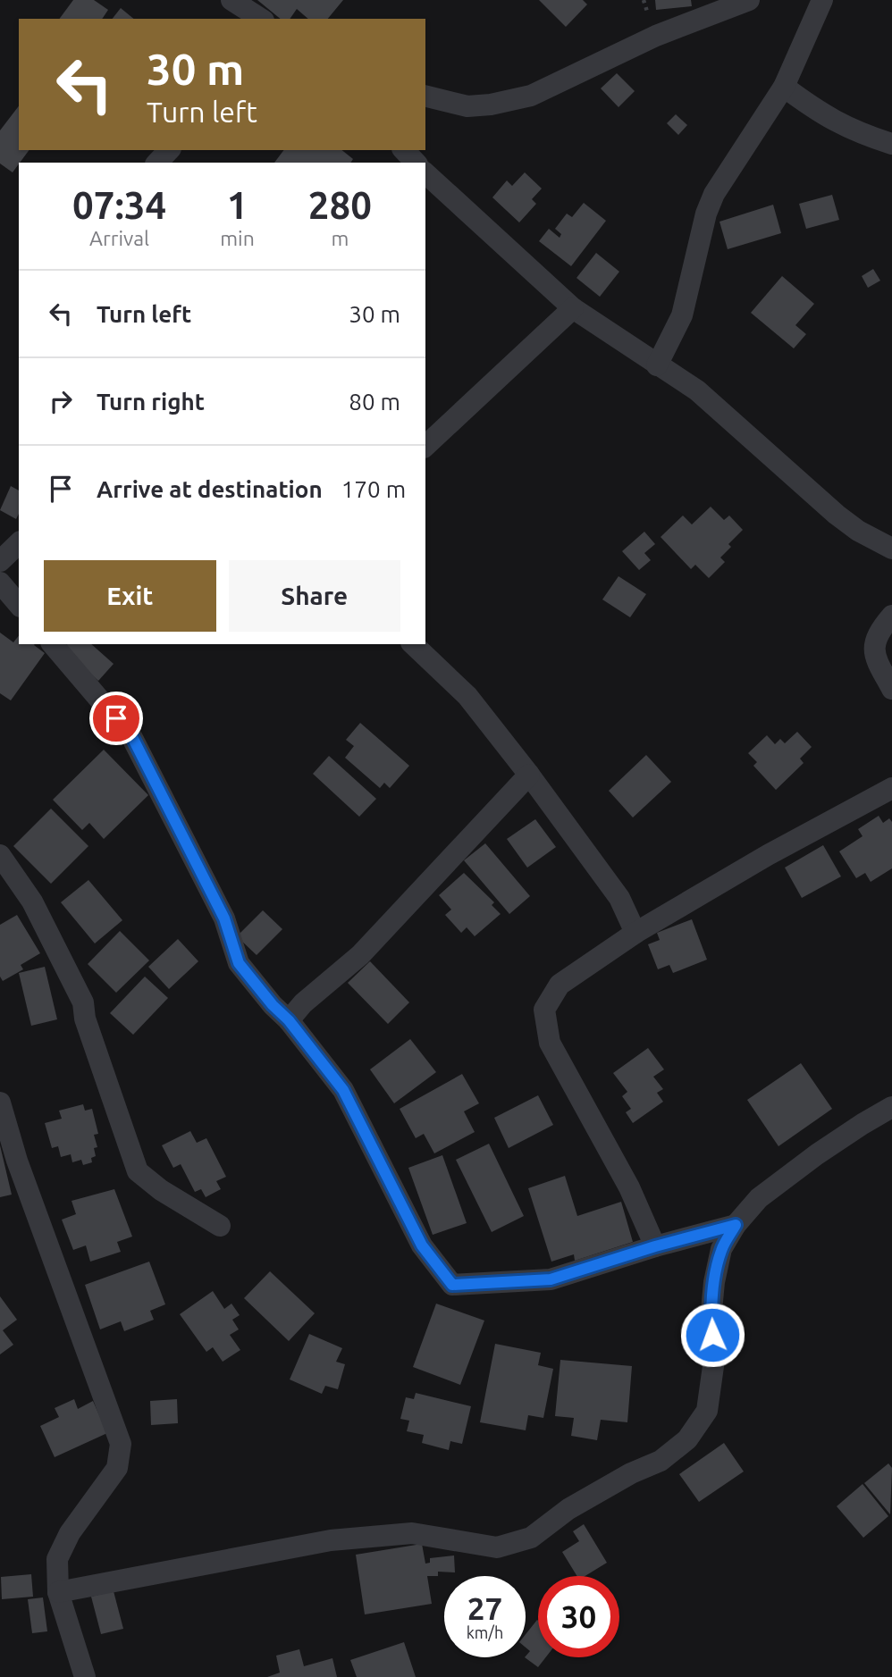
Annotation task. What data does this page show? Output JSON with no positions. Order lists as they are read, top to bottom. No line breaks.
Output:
{"page":{"turn":["30 m","Turn left"],"eta":["07:34","Arrival","1","min","280","m"],"list":[{"name":"Turn left","value":"30 m"},{"name":"Turn right","value":"80 m"},{"name":"Arrive at destination","value":"170 m"}],"buttons":["Exit","Share"],"speed":"27 km/h","limit":"30"}}
